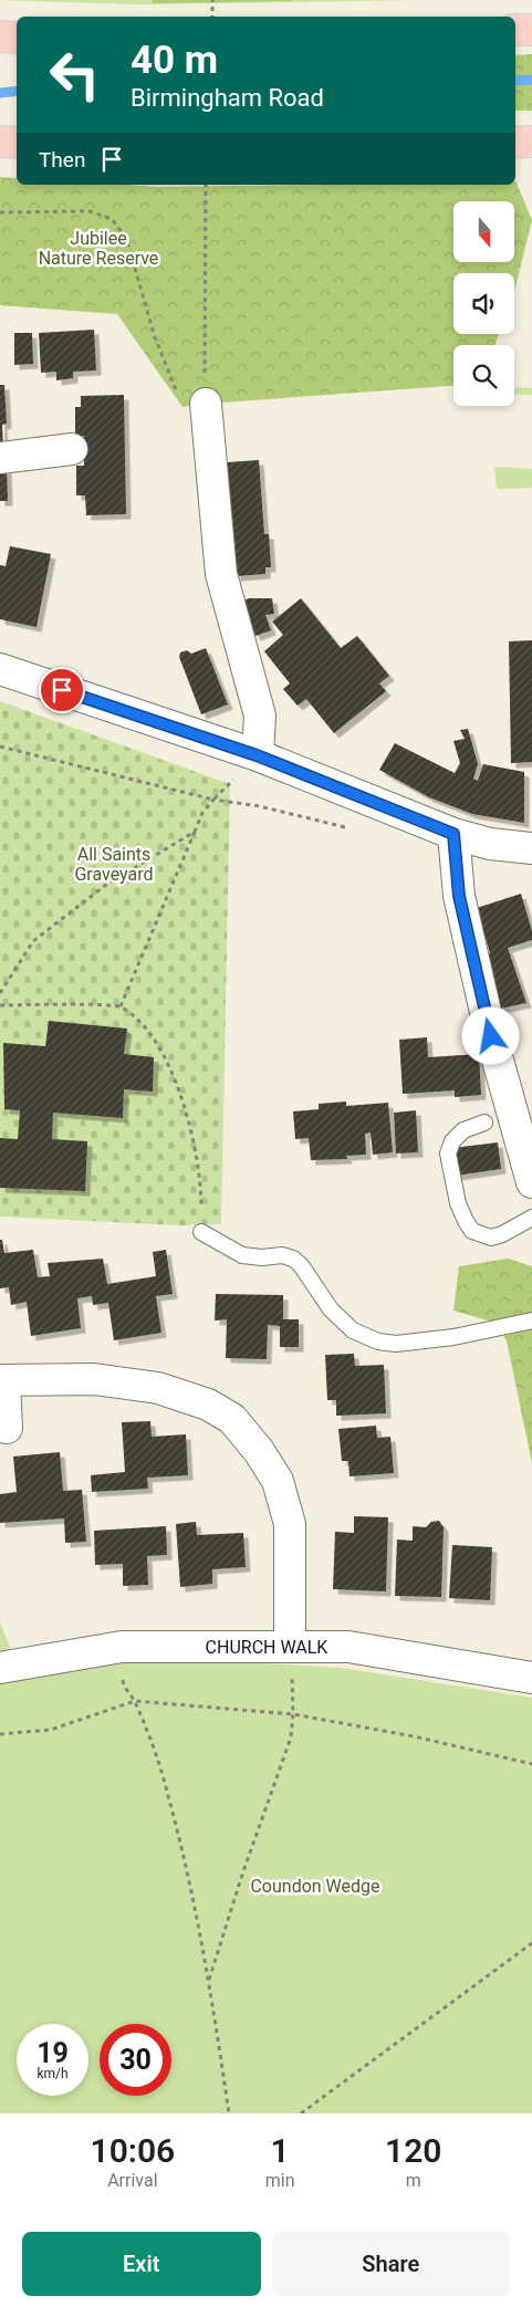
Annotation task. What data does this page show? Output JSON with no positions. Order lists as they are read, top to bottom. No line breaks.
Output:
{"streets":{"street":["CHURCH WALK"]},"parks":["Jubilee Nature Reserve","All Saints Graveyard","Coundon Wedge"],"north":"bottom","page":{"turn":["40 m","Birmingham Road"],"then":"Then","speed":"19 km/h","limit":"30","eta":["10:06","Arrival","1","min","120","m"],"buttons":["Exit","Share"]}}
